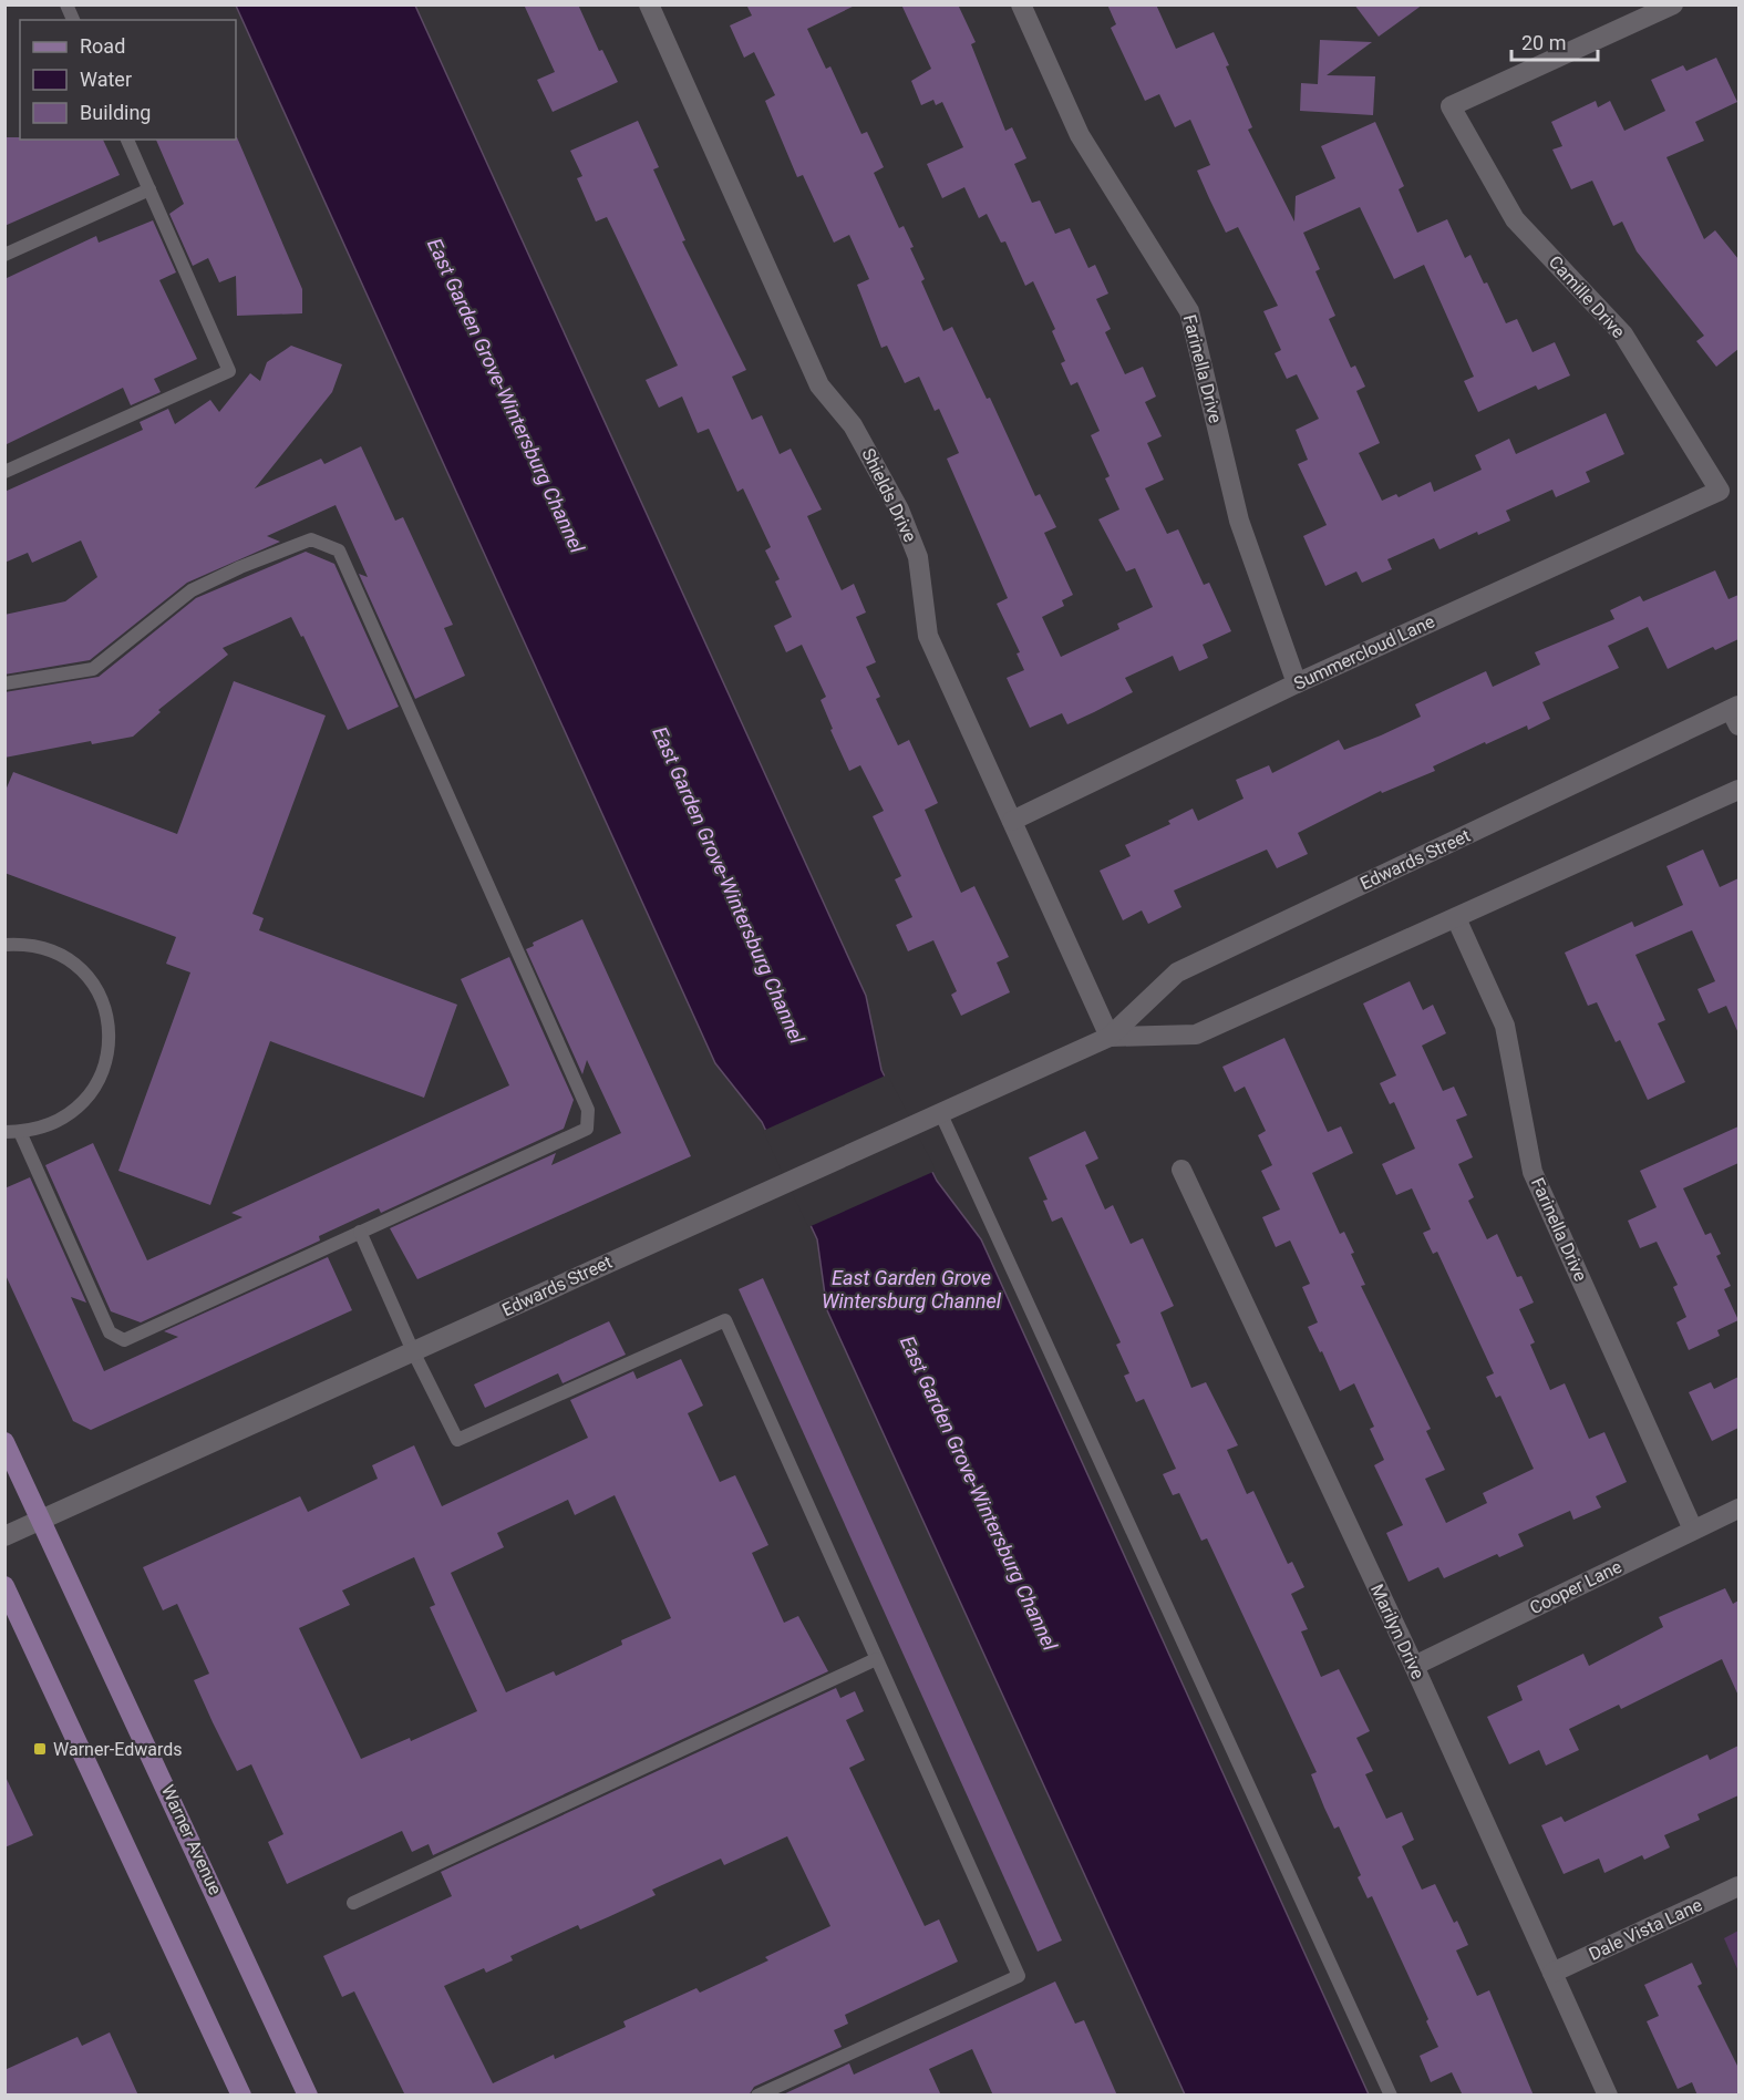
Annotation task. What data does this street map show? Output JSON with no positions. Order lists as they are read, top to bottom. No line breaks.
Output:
{"streets":{"main road":["Warner Avenue"],"street":["Camille Drive","Farinella Drive","Shields Drive","Summercloud Lane","Edwards Street","Cooper Lane","Marilyn Drive","Dale Vista Lane"]},"crossings":[["Camille Drive","Summercloud Lane"],["Farinella Drive","Summercloud Lane"],["Farinella Drive","Edwards Street"],["Farinella Drive","Cooper Lane"],["Shields Drive","Summercloud Lane"],["Shields Drive","Edwards Street"],["Edwards Street","Warner Avenue"],["Cooper Lane","Marilyn Drive"],["Marilyn Drive","Dale Vista Lane"]],"water":["East Garden Grove-Wintersburg Channel","East Garden Grove Wintersburg Channel"],"places":{"transit":["Warner-Edwards"]},"legend":["Road","Water","Building"],"scale_bar":"20 m"}
